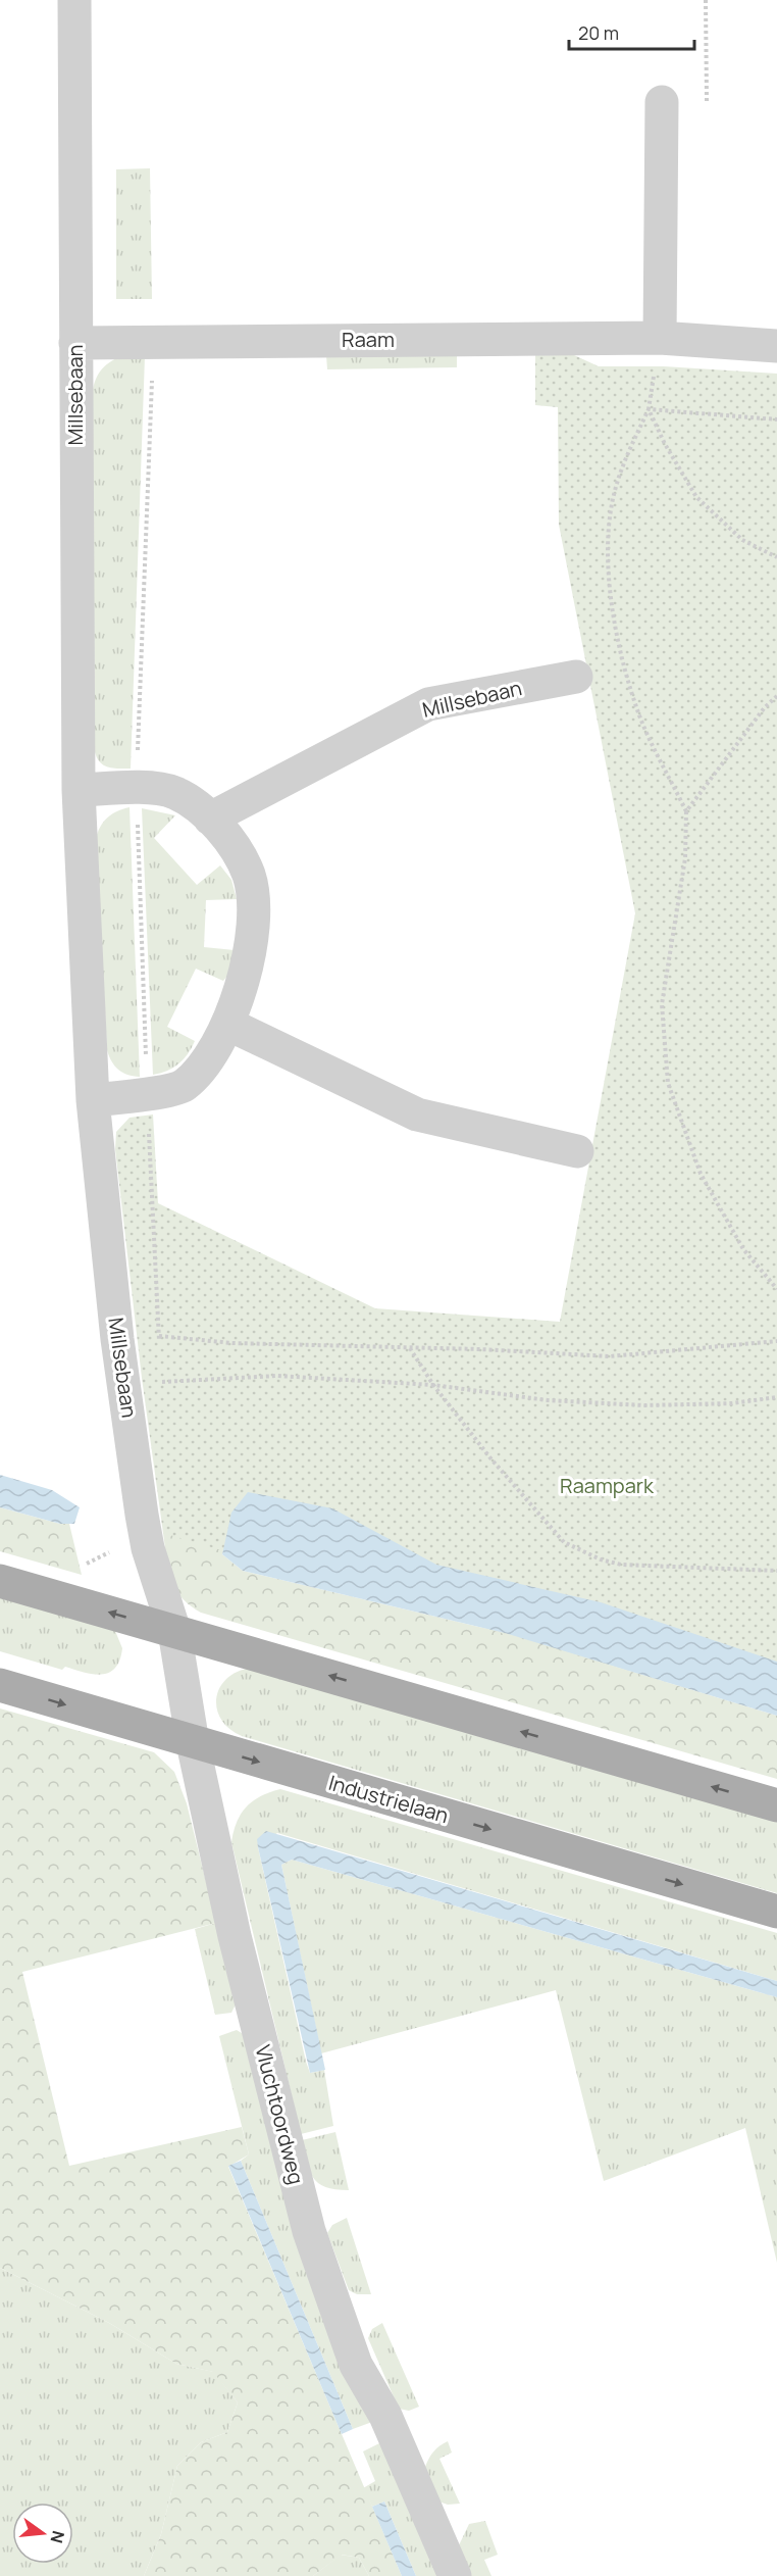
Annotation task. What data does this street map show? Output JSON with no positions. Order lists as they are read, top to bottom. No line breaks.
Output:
{"streets":{"main road":["Industrielaan"],"street":["Raam","Millsebaan","Vluchtoordweg"]},"crossings":[["Raam","Millsebaan"],["Millsebaan","Vluchtoordweg"],["Industrielaan","Vluchtoordweg"]],"parks":["Raampark"],"scale_bar":"20 m","north":"right"}
